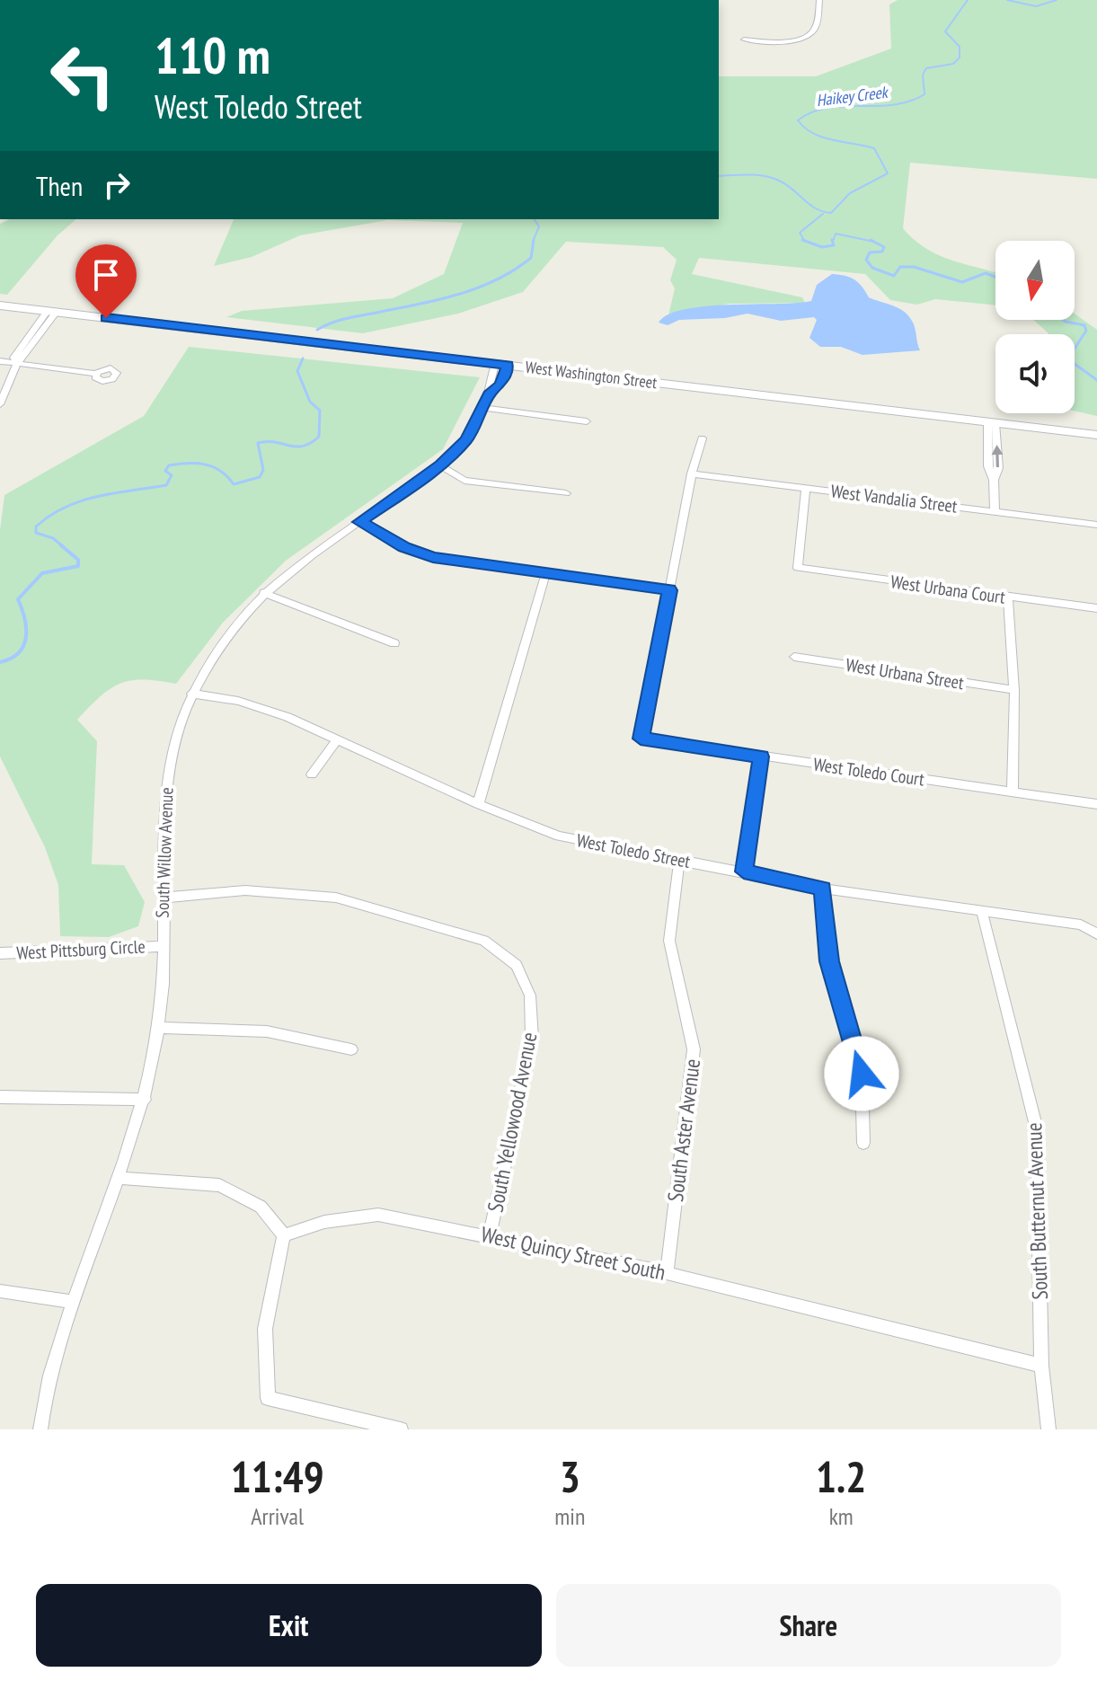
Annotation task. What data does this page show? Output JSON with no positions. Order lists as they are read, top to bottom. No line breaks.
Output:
{"streets":{"main road":["West Washington Street"],"street":["West Vandalia Street","West Urbana Court","West Urbana Street","West Toledo Court","West Toledo Street","South Willow Avenue","West Pittsburg Circle","South Yellowood Avenue","South Aster Avenue","South Butternut Avenue","West Quincy Street South"]},"crossings":[["West Washington Street","South Willow Avenue"],["West Vandalia Street","West Urbana Court"],["West Toledo Street","South Willow Avenue"],["West Toledo Street","South Aster Avenue"],["West Toledo Street","South Butternut Avenue"],["South Willow Avenue","West Pittsburg Circle"],["South Willow Avenue","South Yellowood Avenue"],["South Yellowood Avenue","West Quincy Street South"],["South Aster Avenue","West Quincy Street South"],["South Butternut Avenue","West Quincy Street South"]],"water":["Haikey Creek"],"north":"bottom","page":{"turn":["110 m","West Toledo Street"],"then":"Then","eta":["11:49","Arrival","3","min","1.2","km"],"buttons":["Exit","Share"]}}
